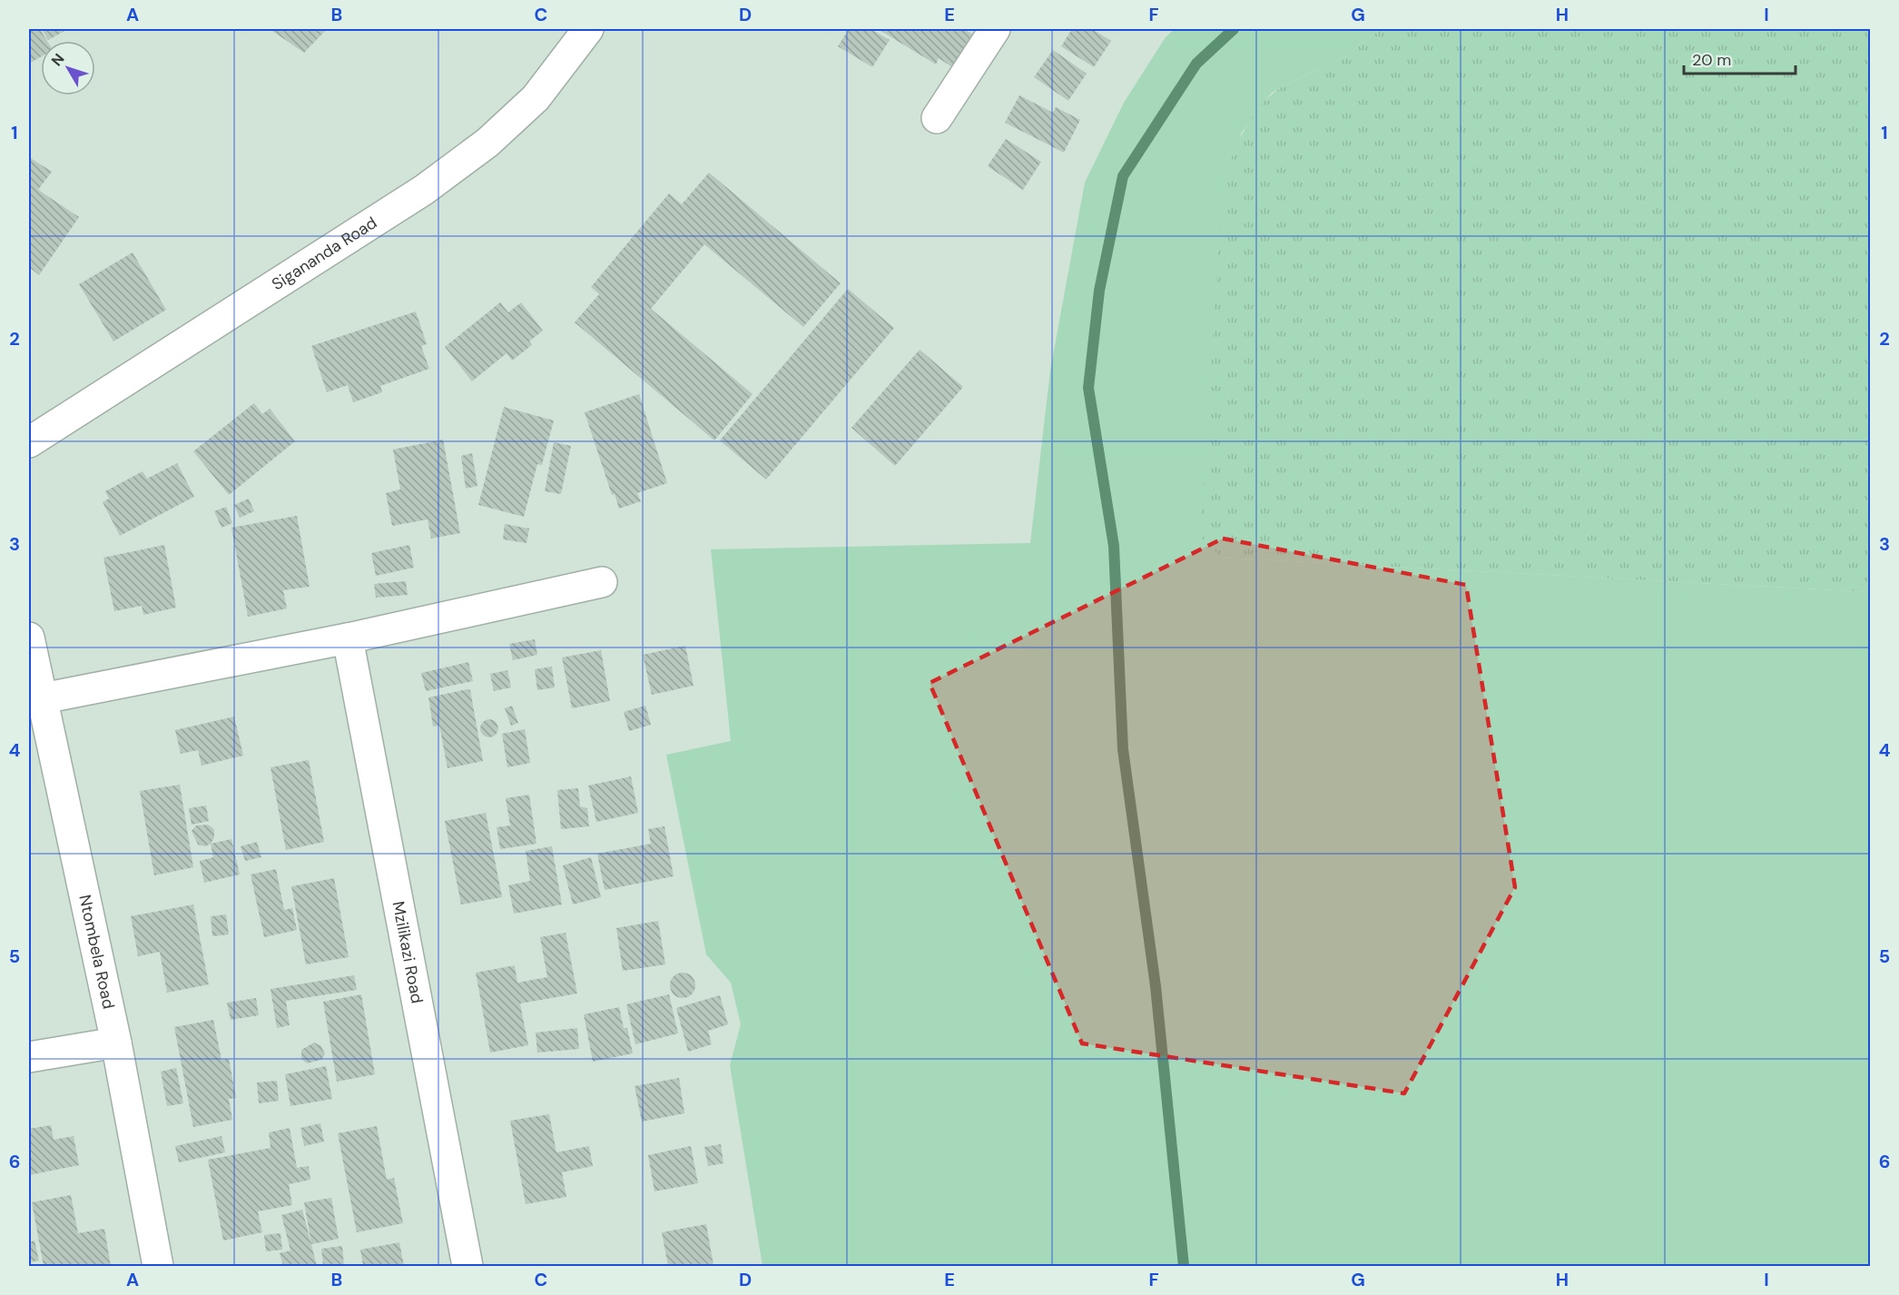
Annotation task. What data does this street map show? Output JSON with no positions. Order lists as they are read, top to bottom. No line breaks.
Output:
{"streets":{"street":["Sigananda Road","Ntombela Road","Mzilikazi Road"]},"scale_bar":"20 m","north":"top left","grid":{"columns":["A","B","C","D","E","F","G","H","I"],"rows":["1","2","3","4","5","6"]}}
